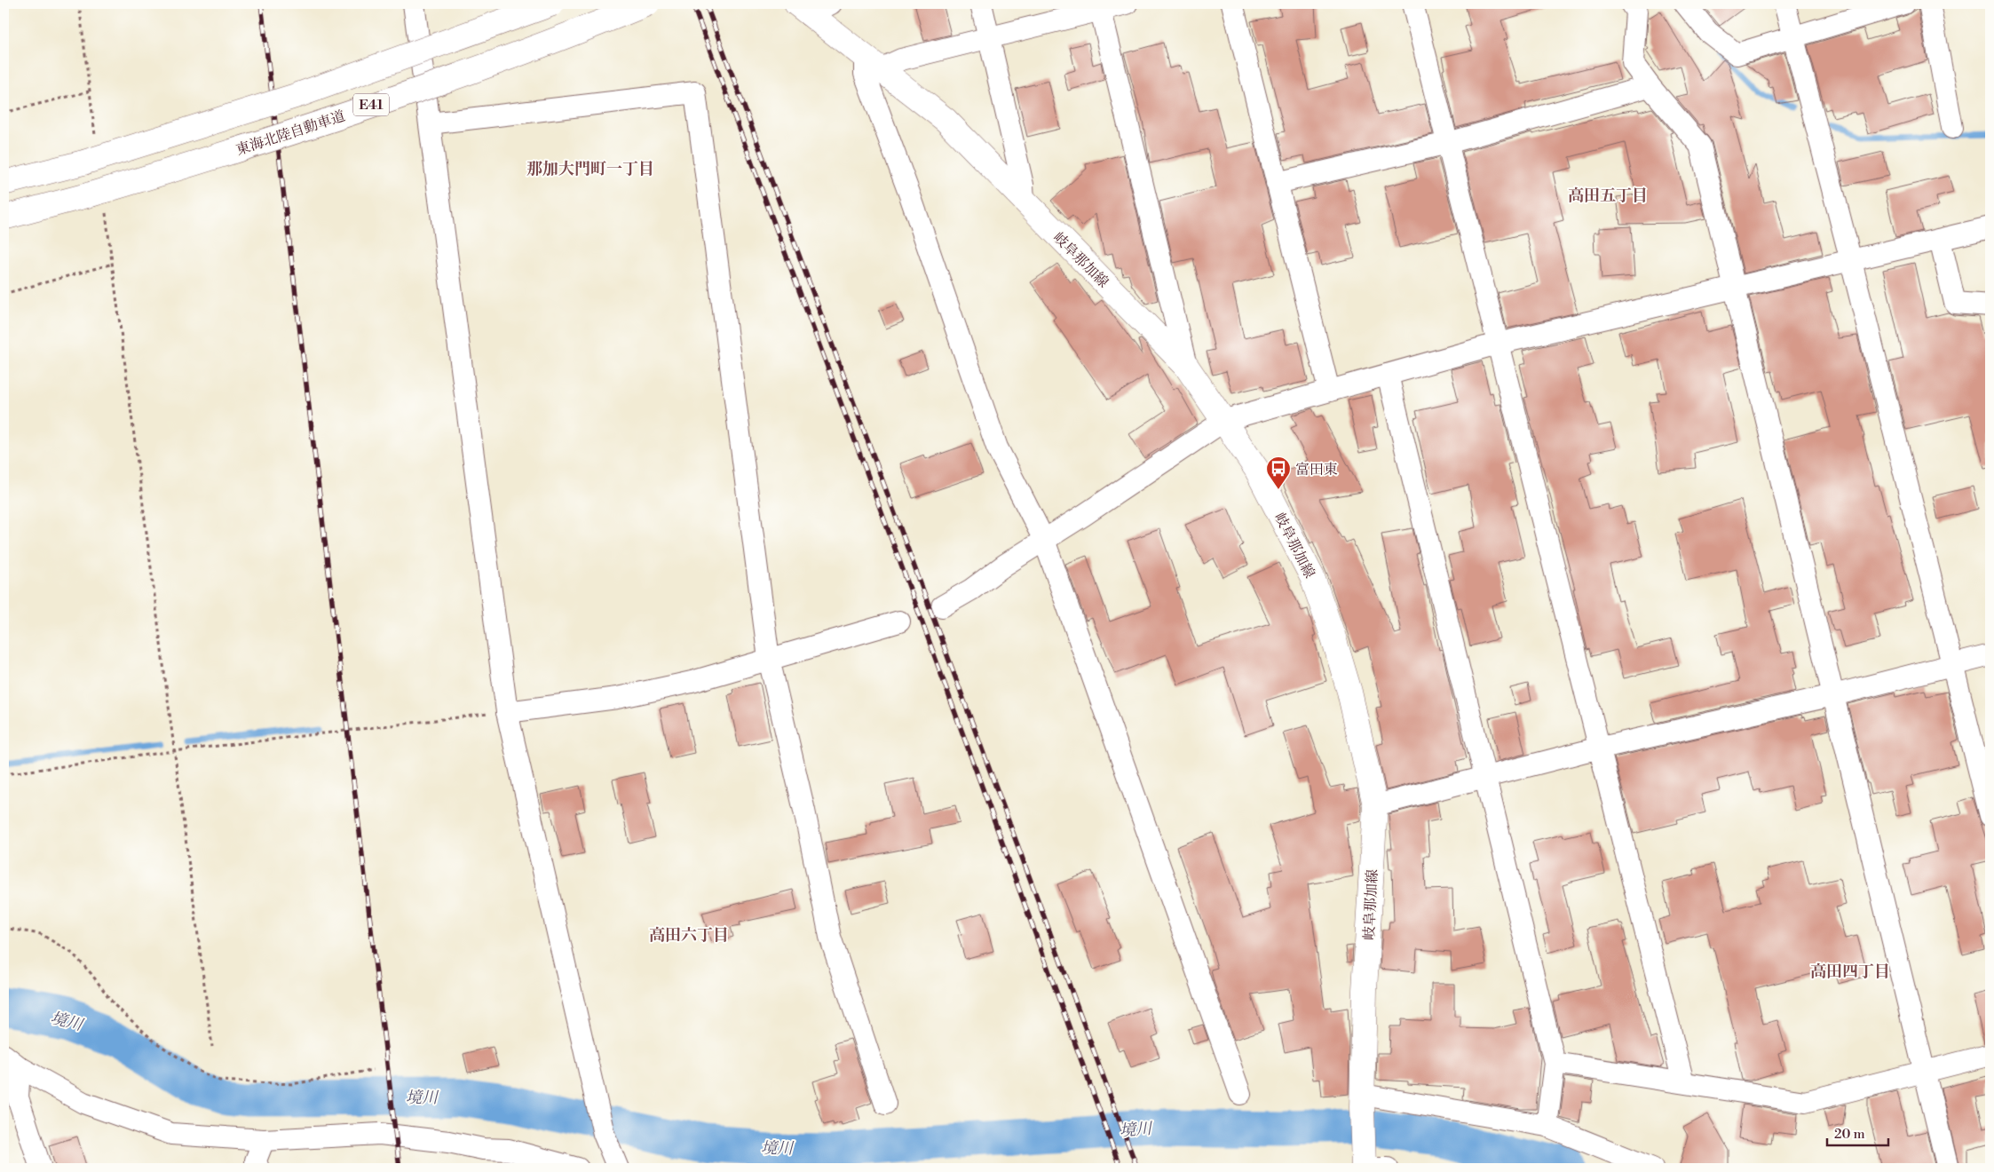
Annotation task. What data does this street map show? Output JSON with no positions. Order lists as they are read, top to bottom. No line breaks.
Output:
{"streets":{"main road":["E41","東海北陸自動車道","岐阜那加線"]},"districts":["那加大門町一丁目","高田五丁目","高田六丁目","高田四丁目"],"water":["境川"],"places":{"bus stop":["富田東"]},"scale_bar":"20 m"}
